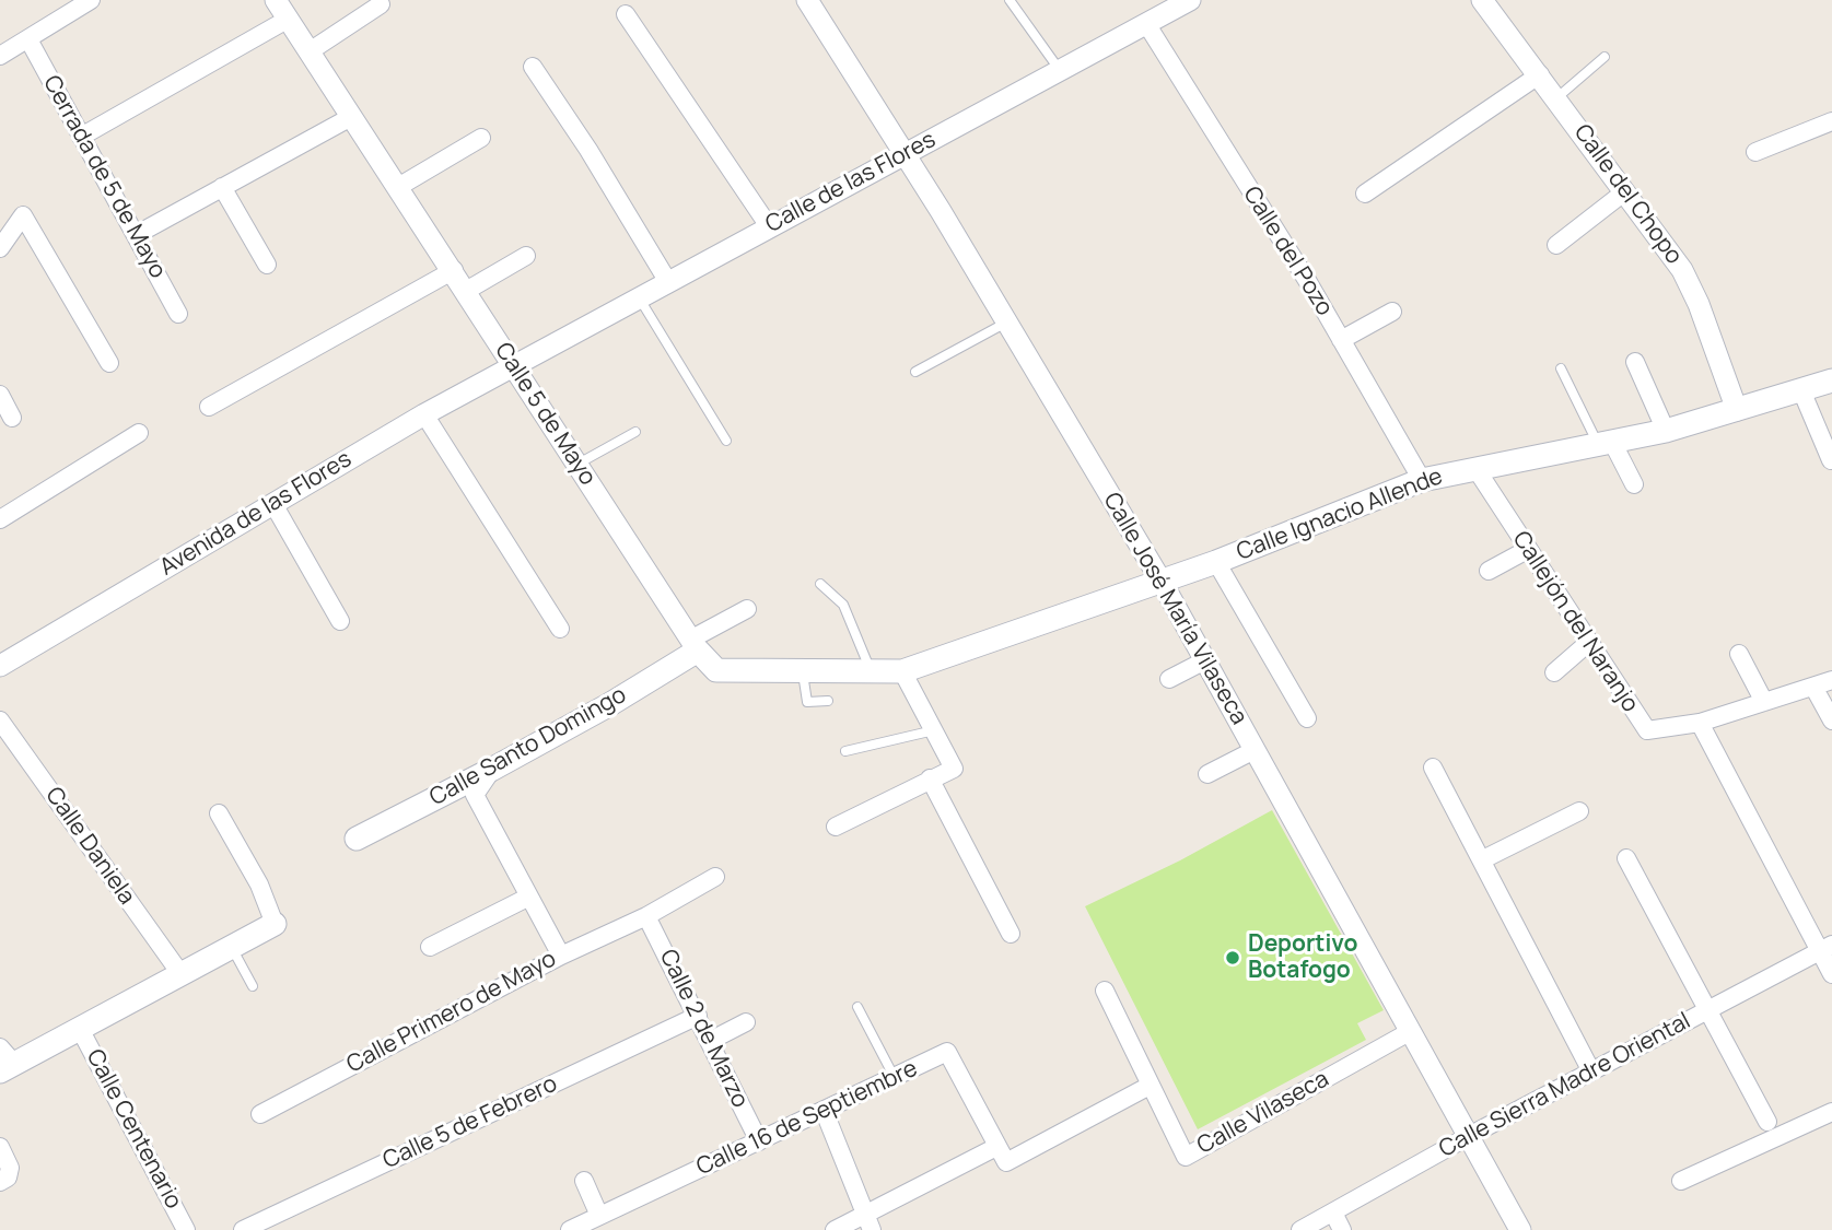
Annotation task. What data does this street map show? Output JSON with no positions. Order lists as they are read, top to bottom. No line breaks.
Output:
{"streets":{"main road":["Calle 5 de Mayo","Calle Ignacio Allende","Calle Santo Domingo"],"street":["Cerrada de 5 de Mayo","Calle de las Flores","Calle del Chopo","Calle del Pozo","Avenida de las Flores","Calle José María Vilaseca","Callejón del Naranjo","Calle Daniela","Calle Primero de Mayo","Calle 2 de Marzo","Calle Sierra Madre Oriental","Calle Vilaseca","Calle 16 de Septiembre","Calle 5 de Febrero","Calle Centenario"]},"crossings":[["Calle de las Flores","Calle del Pozo"],["Calle de las Flores","Calle 5 de Mayo"],["Calle de las Flores","Avenida de las Flores"],["Calle de las Flores","Calle José María Vilaseca"],["Calle del Chopo","Calle Ignacio Allende"],["Calle del Pozo","Calle Ignacio Allende"],["Calle 5 de Mayo","Avenida de las Flores"],["Calle 5 de Mayo","Calle Ignacio Allende"],["Calle 5 de Mayo","Calle Santo Domingo"],["Calle Ignacio Allende","Calle José María Vilaseca"],["Calle Ignacio Allende","Callejón del Naranjo"],["Calle José María Vilaseca","Calle Sierra Madre Oriental"],["Calle José María Vilaseca","Calle Vilaseca"],["Calle Primero de Mayo","Calle 2 de Marzo"],["Calle 2 de Marzo","Calle 16 de Septiembre"],["Calle 2 de Marzo","Calle 5 de Febrero"]],"places":["Deportivo Botafogo"]}
